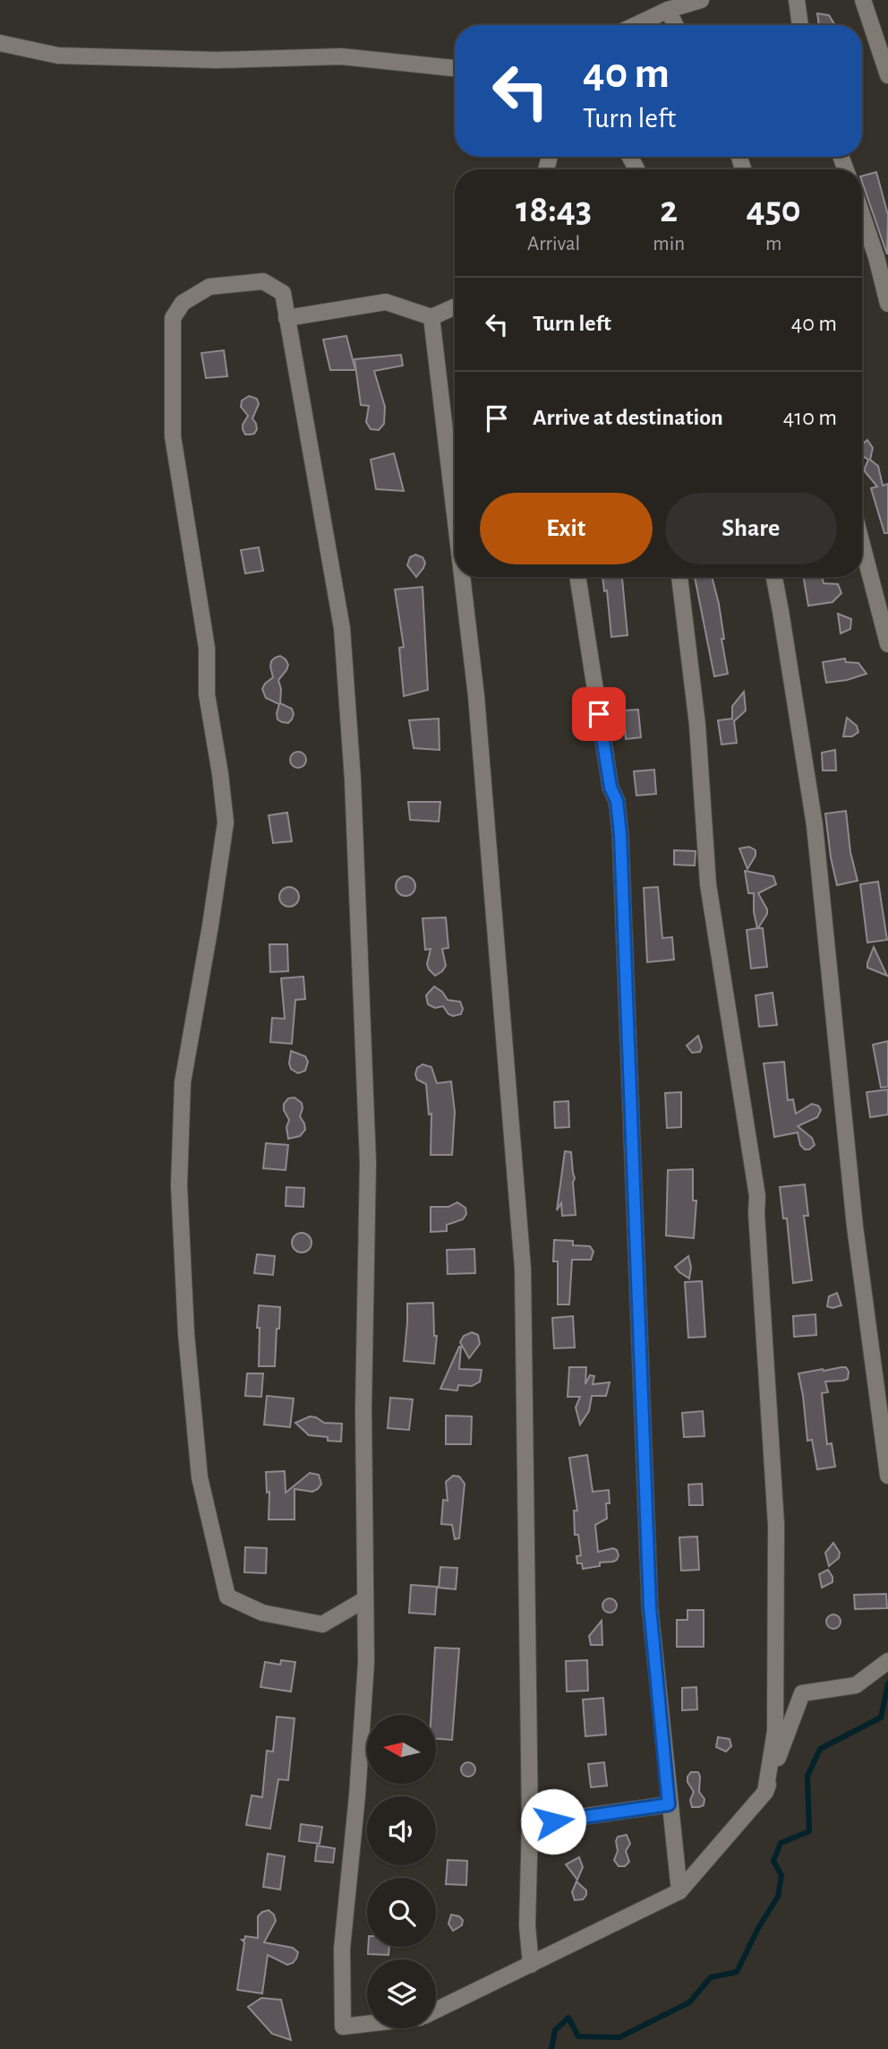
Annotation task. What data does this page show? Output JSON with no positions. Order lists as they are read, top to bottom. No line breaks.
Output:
{"north":"left","page":{"turn":["40 m","Turn left"],"eta":["18:43","Arrival","2","min","450","m"],"list":[{"name":"Turn left","value":"40 m"},{"name":"Arrive at destination","value":"410 m"}],"buttons":["Exit","Share"]}}
